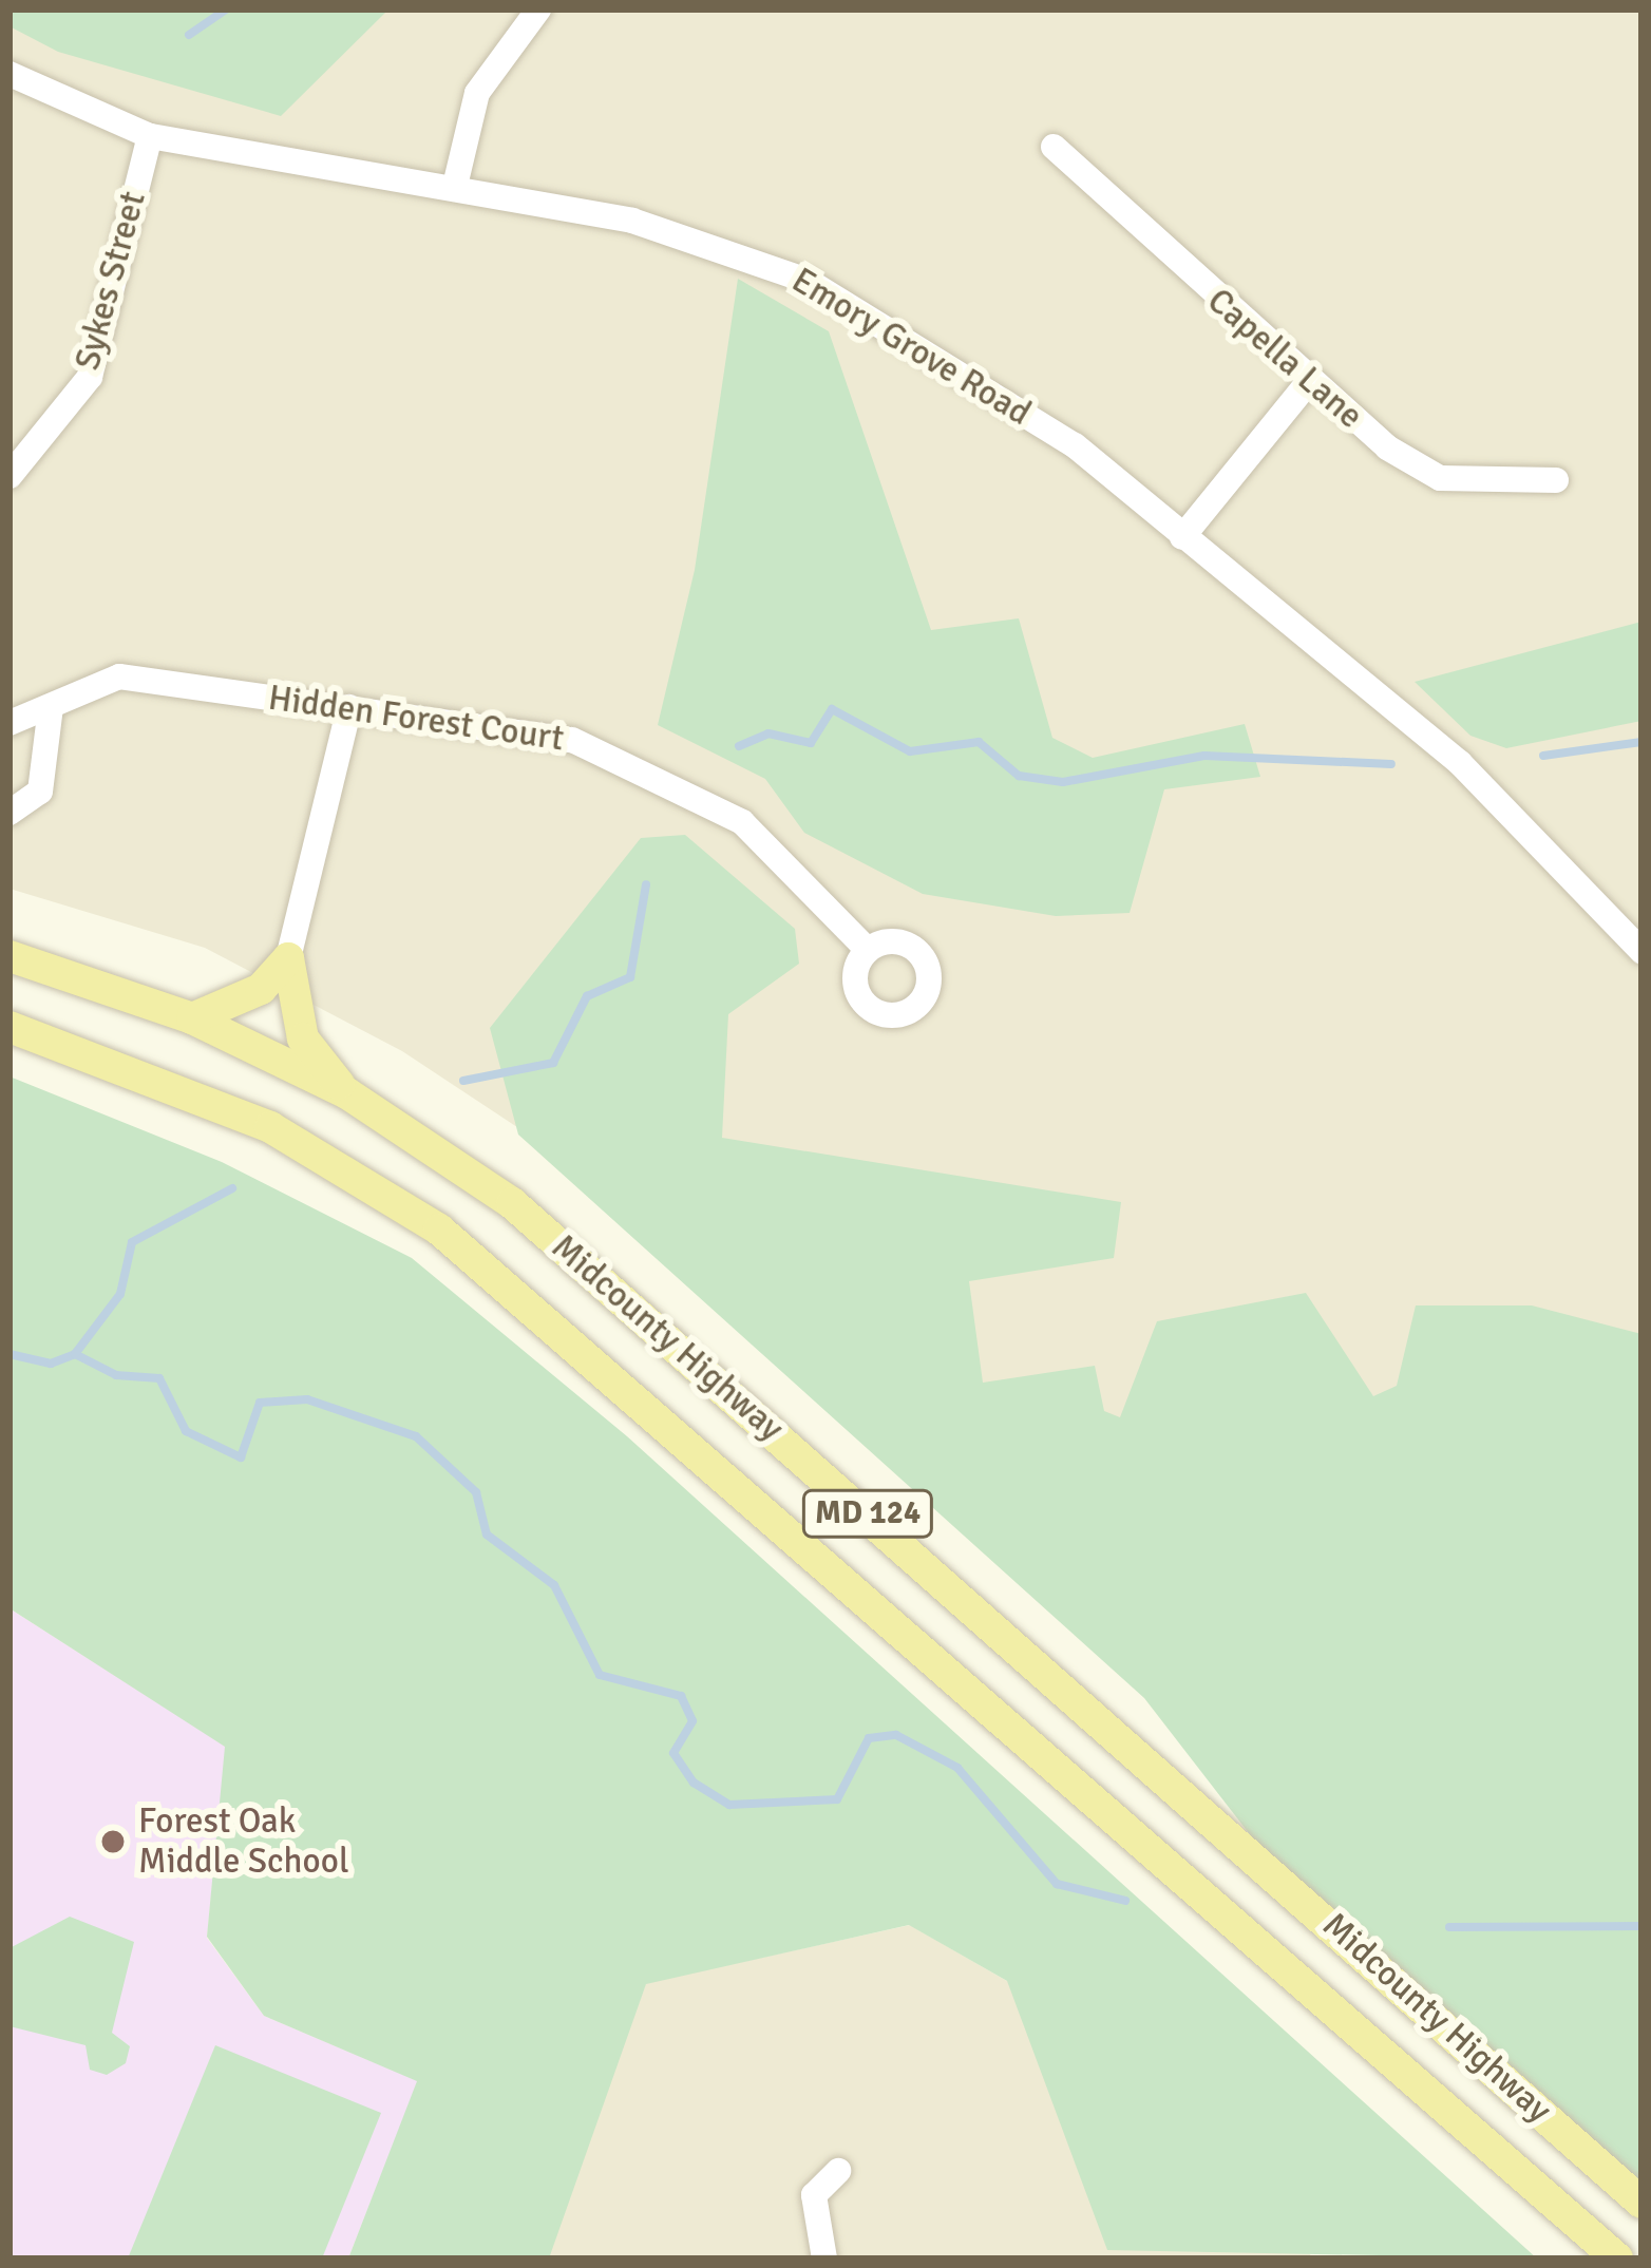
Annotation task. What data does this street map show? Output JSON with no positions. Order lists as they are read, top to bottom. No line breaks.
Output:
{"streets":{"main road":["Midcounty Highway","MD 124"],"street":["Sykes Street","Emory Grove Road","Capella Lane","Hidden Forest Court"]},"crossings":[["Sykes Street","Emory Grove Road"]],"places":["Forest Oak Middle School"]}
